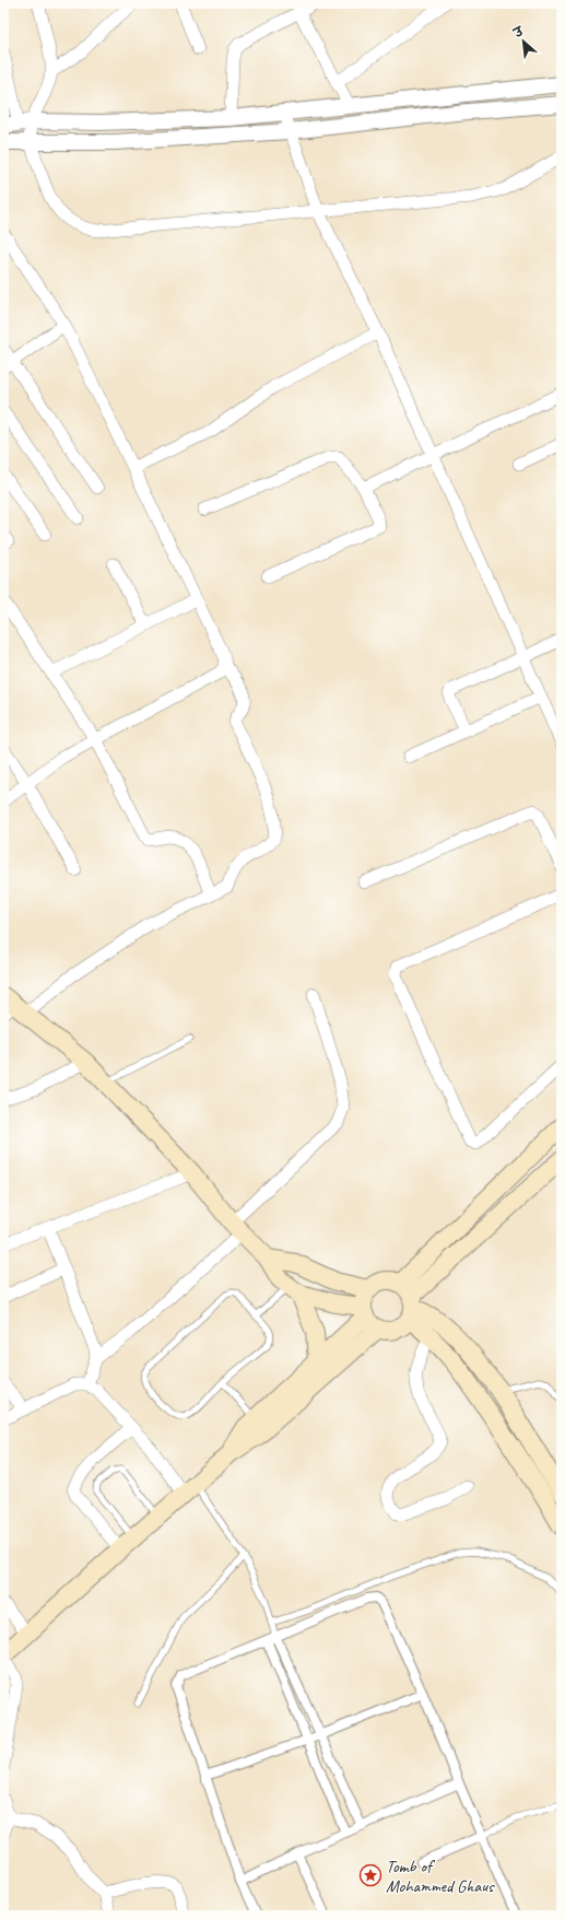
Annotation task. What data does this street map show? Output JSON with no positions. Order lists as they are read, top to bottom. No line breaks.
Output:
{"places":{"place":["Tomb of Mohammed Ghaus"]},"north":"top left"}
